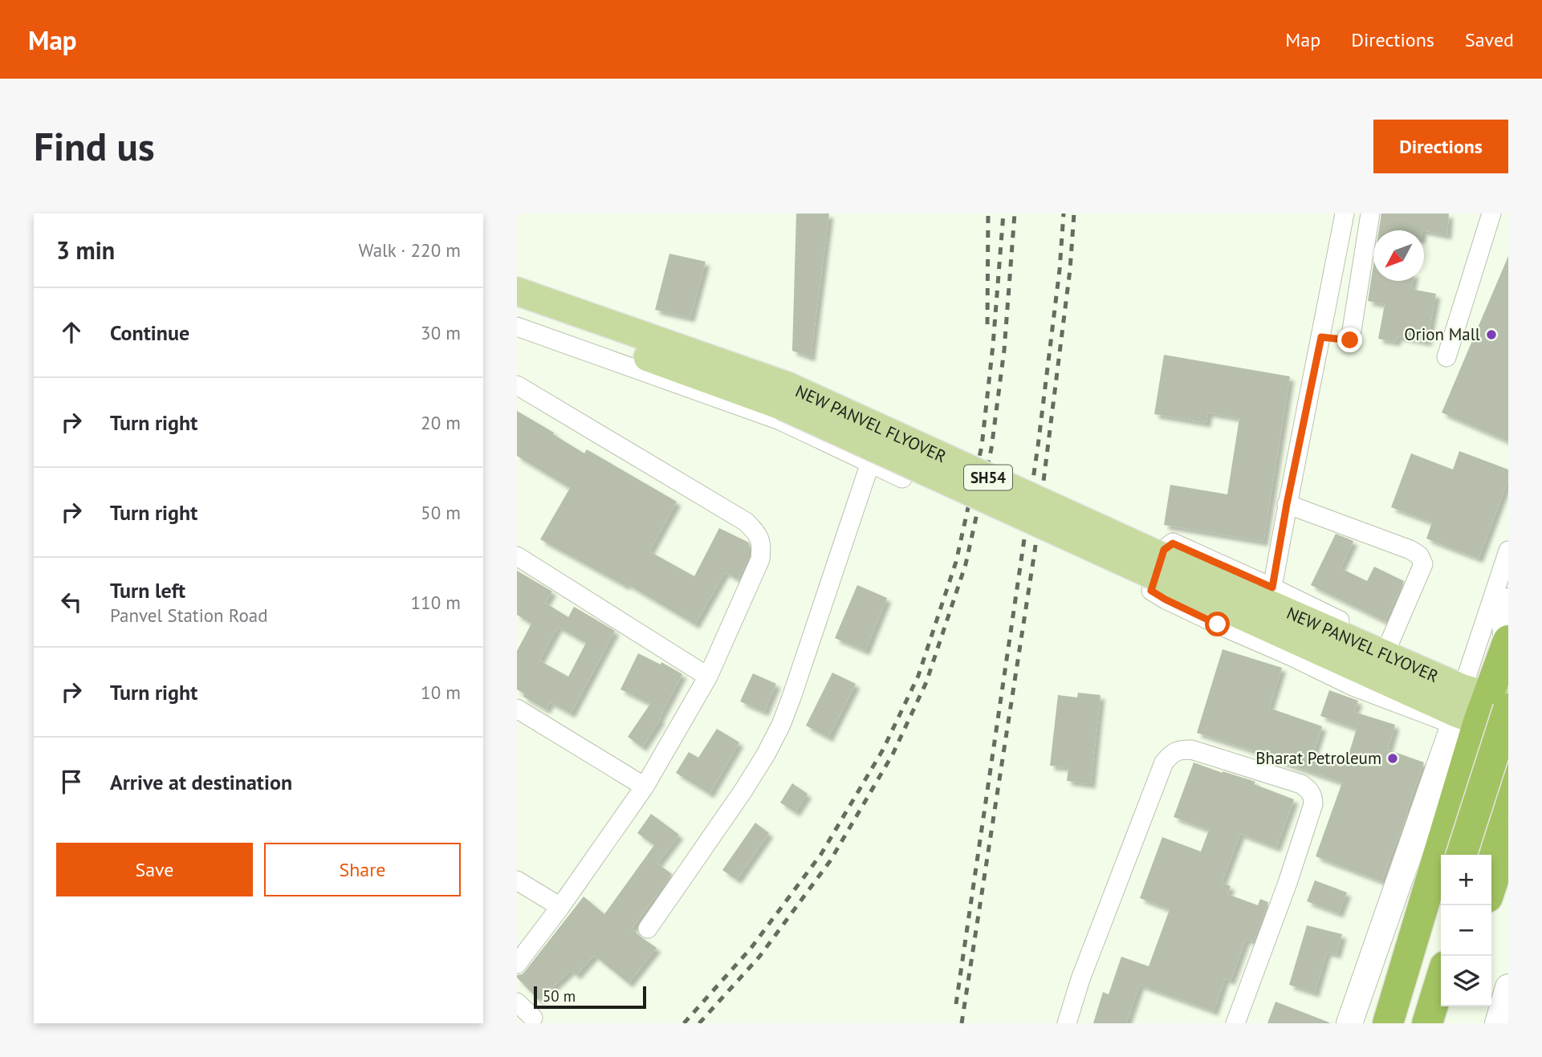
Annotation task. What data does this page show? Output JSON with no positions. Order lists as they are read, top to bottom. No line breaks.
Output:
{"streets":{"main road":["NEW PANVEL FLYOVER","SH54"]},"crossings":[["NEW PANVEL FLYOVER","SH54"]],"places":["Orion Mall","Bharat Petroleum"],"scale_bar":"50 m","north":"bottom left","page":{"header":"Map","nav":["Map","Directions","Saved"],"buttons":["Directions",["Save","Share"]],"title":"Find us","heading":["3 min","Walk · 220 m"],"list":[["Continue","30 m"],["Turn right","20 m"],["Turn right","50 m"],["Turn left","Panvel Station Road","110 m"],["Turn right","10 m"],"Arrive at destination"],"map_buttons":["+","−"],"scale":"50 m"}}
